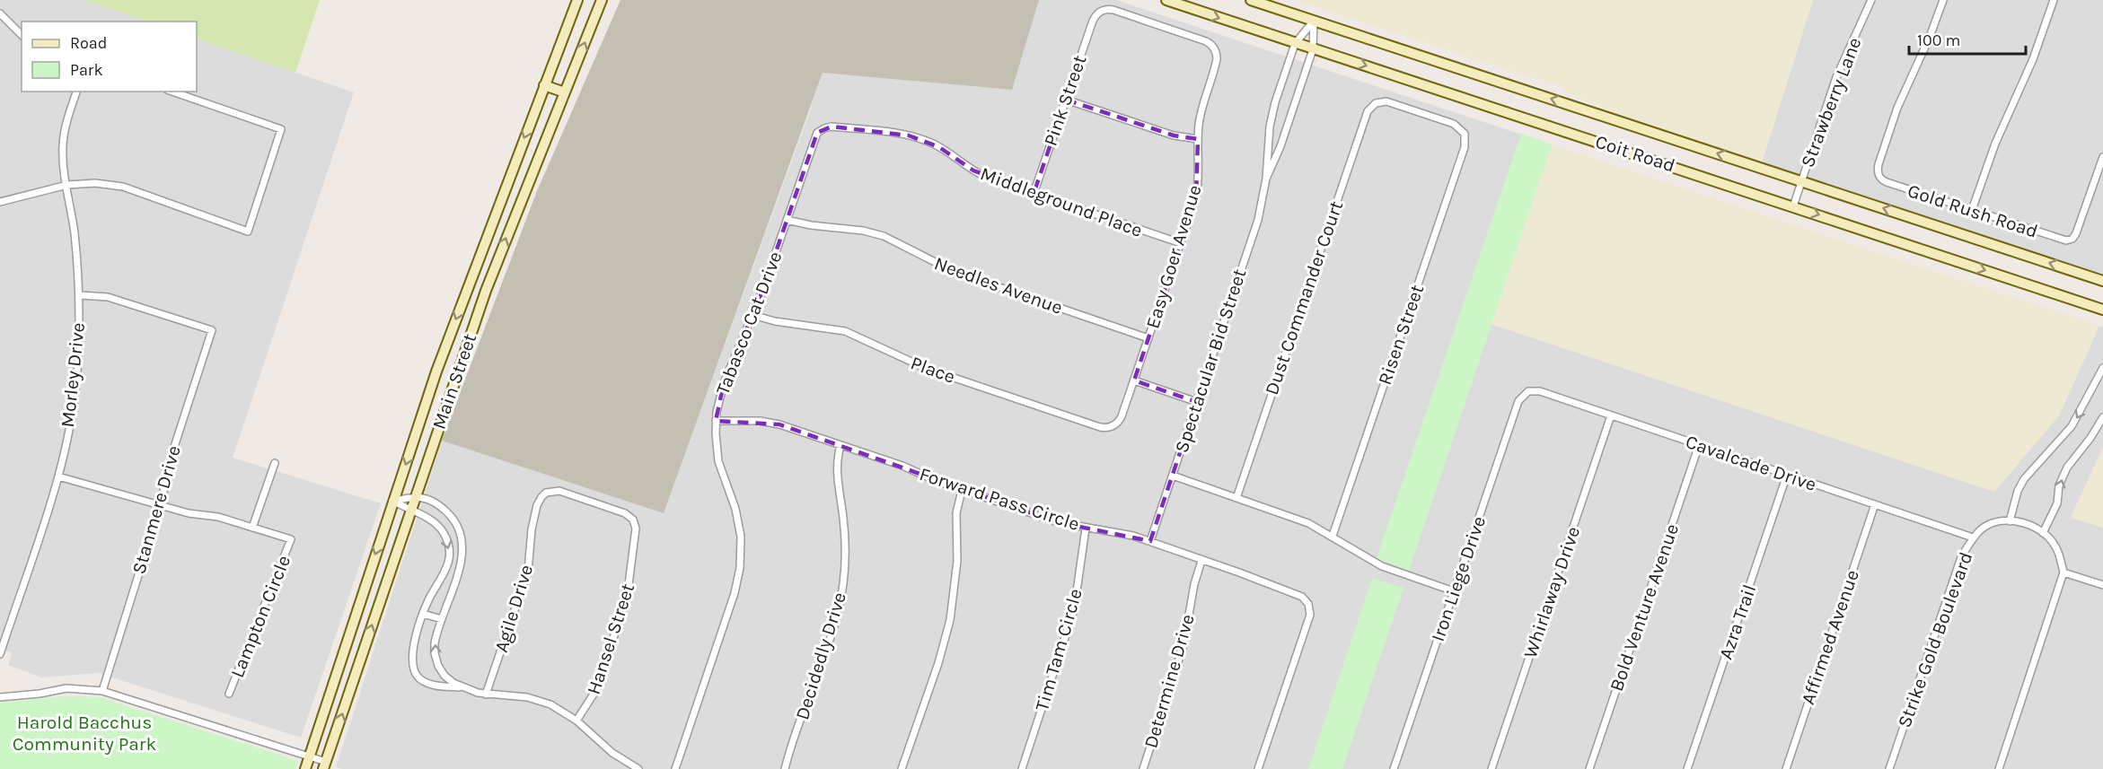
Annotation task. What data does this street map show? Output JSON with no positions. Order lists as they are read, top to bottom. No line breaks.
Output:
{"streets":{"main road":["Coit Road","Main Street"],"street":["Pink Street","Strawberry Lane","Middleground Place","Gold Rush Road","Easy Goer Avenue","Needles Avenue","Dust Commander Court","Tabasco Cat Drive","Risen Street","Spectacular Bid Street","Place","Morley Drive","Cavalcade Drive","Forward Pass Circle","Stanmere Drive","Iron Liege Drive","Whirlaway Drive","Bold Venture Avenue","Agile Drive","Lampton Circle","Azra Trail","Affirmed Avenue","Hansel Street","Strike Gold Boulevard","Tim Tam Circle","Decidedly Drive","Determine Drive"]},"crossings":[["Pink Street","Middleground Place"],["Pink Street","Easy Goer Avenue"],["Strawberry Lane","Coit Road"],["Coit Road","Spectacular Bid Street"],["Middleground Place","Easy Goer Avenue"],["Middleground Place","Tabasco Cat Drive"],["Easy Goer Avenue","Needles Avenue"],["Easy Goer Avenue","Place"],["Needles Avenue","Tabasco Cat Drive"],["Dust Commander Court","Risen Street"],["Tabasco Cat Drive","Place"],["Tabasco Cat Drive","Forward Pass Circle"],["Spectacular Bid Street","Forward Pass Circle"],["Morley Drive","Stanmere Drive"],["Cavalcade Drive","Iron Liege Drive"],["Cavalcade Drive","Whirlaway Drive"],["Cavalcade Drive","Bold Venture Avenue"],["Cavalcade Drive","Azra Trail"],["Cavalcade Drive","Affirmed Avenue"],["Cavalcade Drive","Strike Gold Boulevard"],["Forward Pass Circle","Tim Tam Circle"],["Forward Pass Circle","Decidedly Drive"],["Forward Pass Circle","Determine Drive"],["Agile Drive","Hansel Street"]],"parks":["Harold Bacchus Community Park"],"legend":["Road","Park"],"scale_bar":"100 m"}
